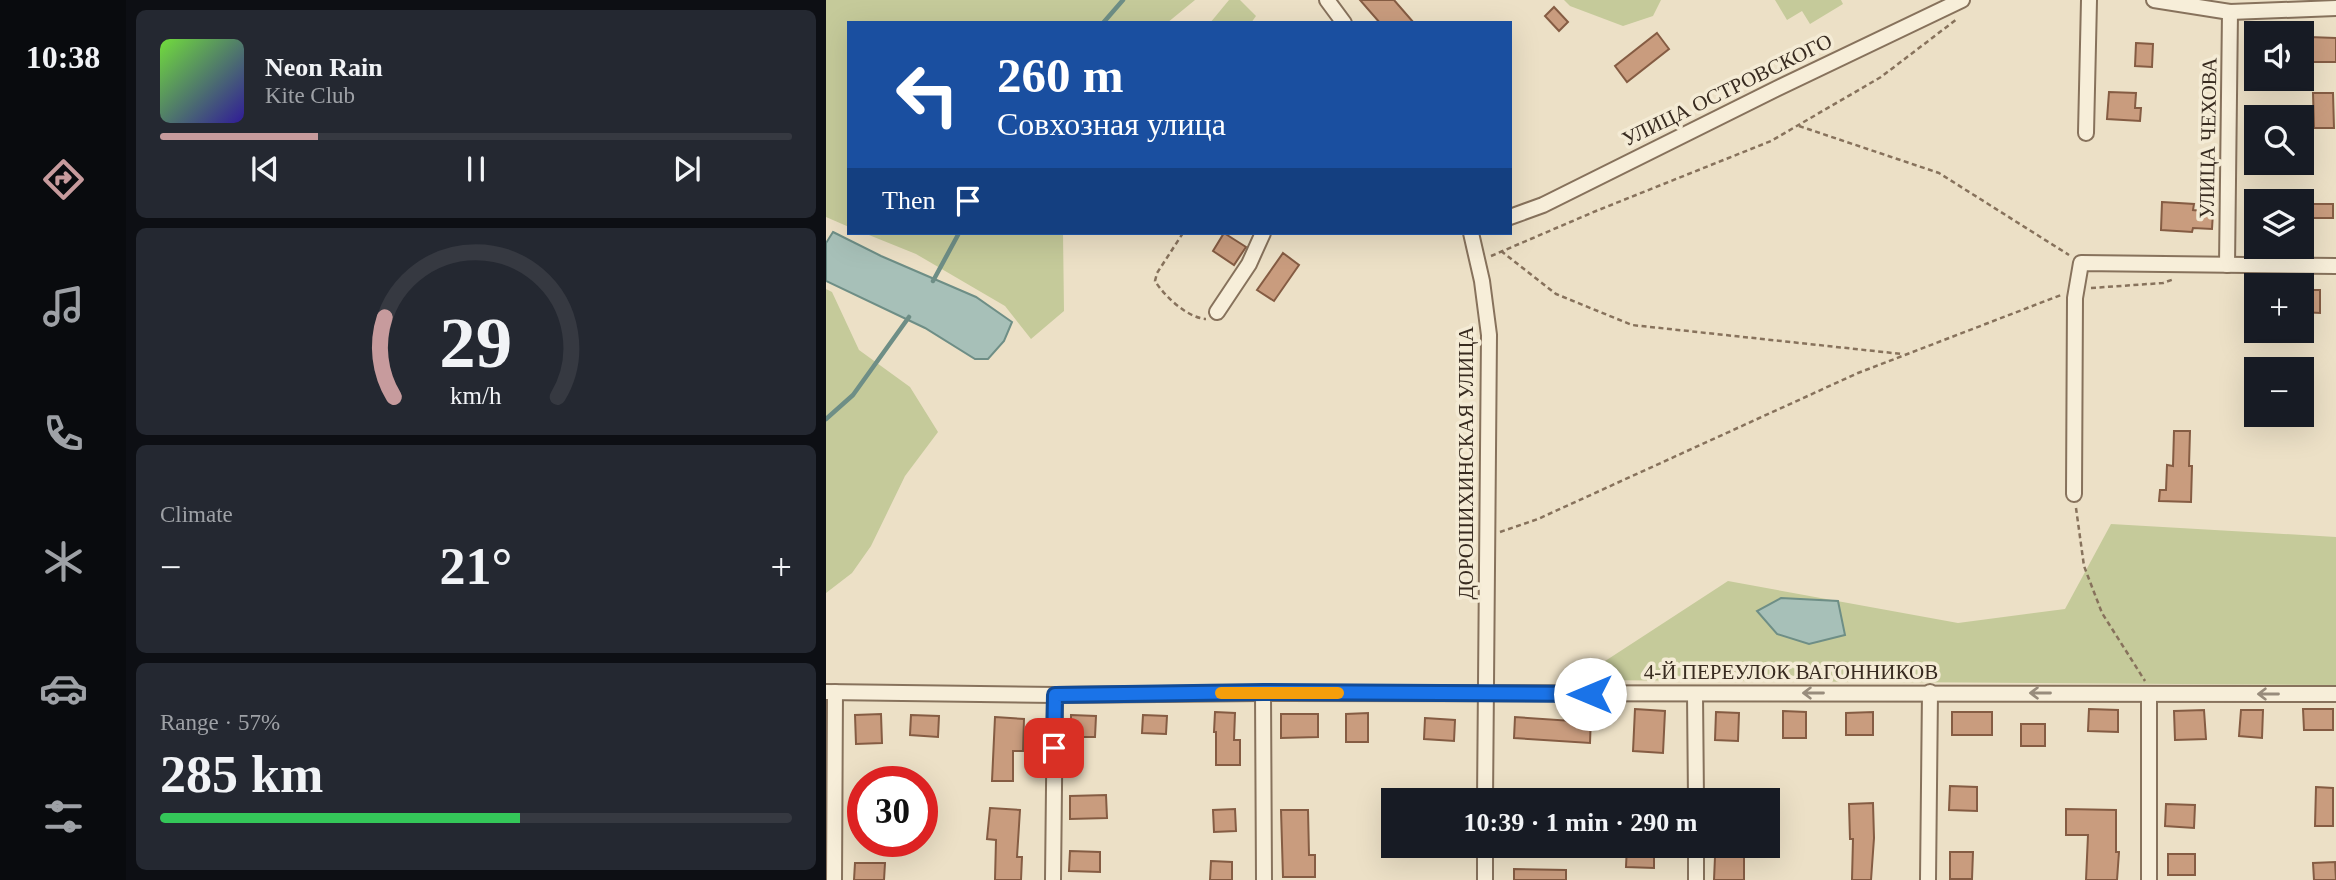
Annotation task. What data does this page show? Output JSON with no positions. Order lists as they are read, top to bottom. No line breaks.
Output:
{"streets":{"street":["УЛИЦА ОСТРОВСКОГО","УЛИЦА ЧЕХОВА","ДОРОШИХИНСКАЯ УЛИЦА","4-Й ПЕРЕУЛОК ВАГОННИКОВ"]},"crossings":[["ДОРОШИХИНСКАЯ УЛИЦА","4-Й ПЕРЕУЛОК ВАГОННИКОВ"]],"one_way":["4-Й ПЕРЕУЛОК ВАГОННИКОВ"],"page":{"tabs":"10:38","map_buttons":["+","−"],"turn":["260 m","Совхозная улица"],"song":["Neon Rain","Kite Club"],"then":"Then","tile":["Climate",["Range · 57%","285 km"]],"heat":["−","21°","+"],"limit":"30","trip":"10:39 · 1 min · 290 m","gauge":["29","km/h"]}}
